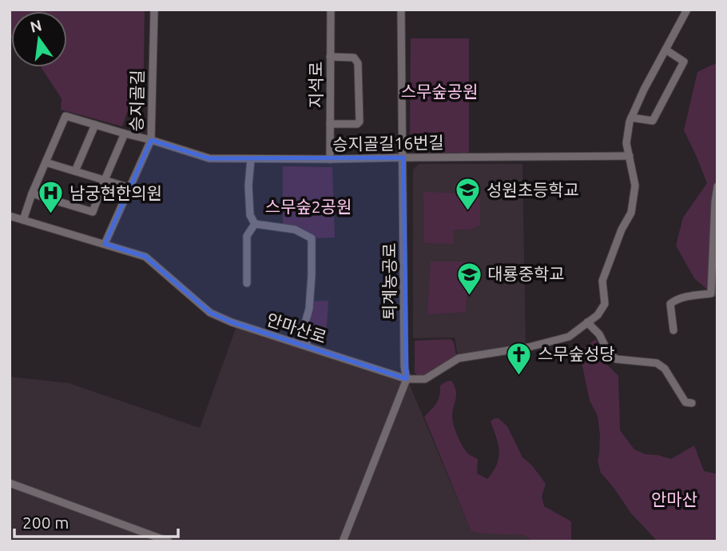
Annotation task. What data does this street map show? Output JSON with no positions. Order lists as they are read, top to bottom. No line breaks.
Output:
{"streets":{"street":["지석로","승지골길","승지골길16번길","퇴계농공로","안마산로"]},"crossings":[["지석로","승지골길16번길"],["승지골길","승지골길16번길"],["승지골길","안마산로"],["승지골길16번길","퇴계농공로"],["승지골길16번길","안마산로"],["퇴계농공로","안마산로"]],"parks":["스무숲공원","스무숲2공원","안마산"],"places":{"school or university":["성원초등학교","대룡중학교"],"hospital":["남궁현한의원"],"church":["스무숲성당"]},"scale_bar":"200 m","north":"top"}
